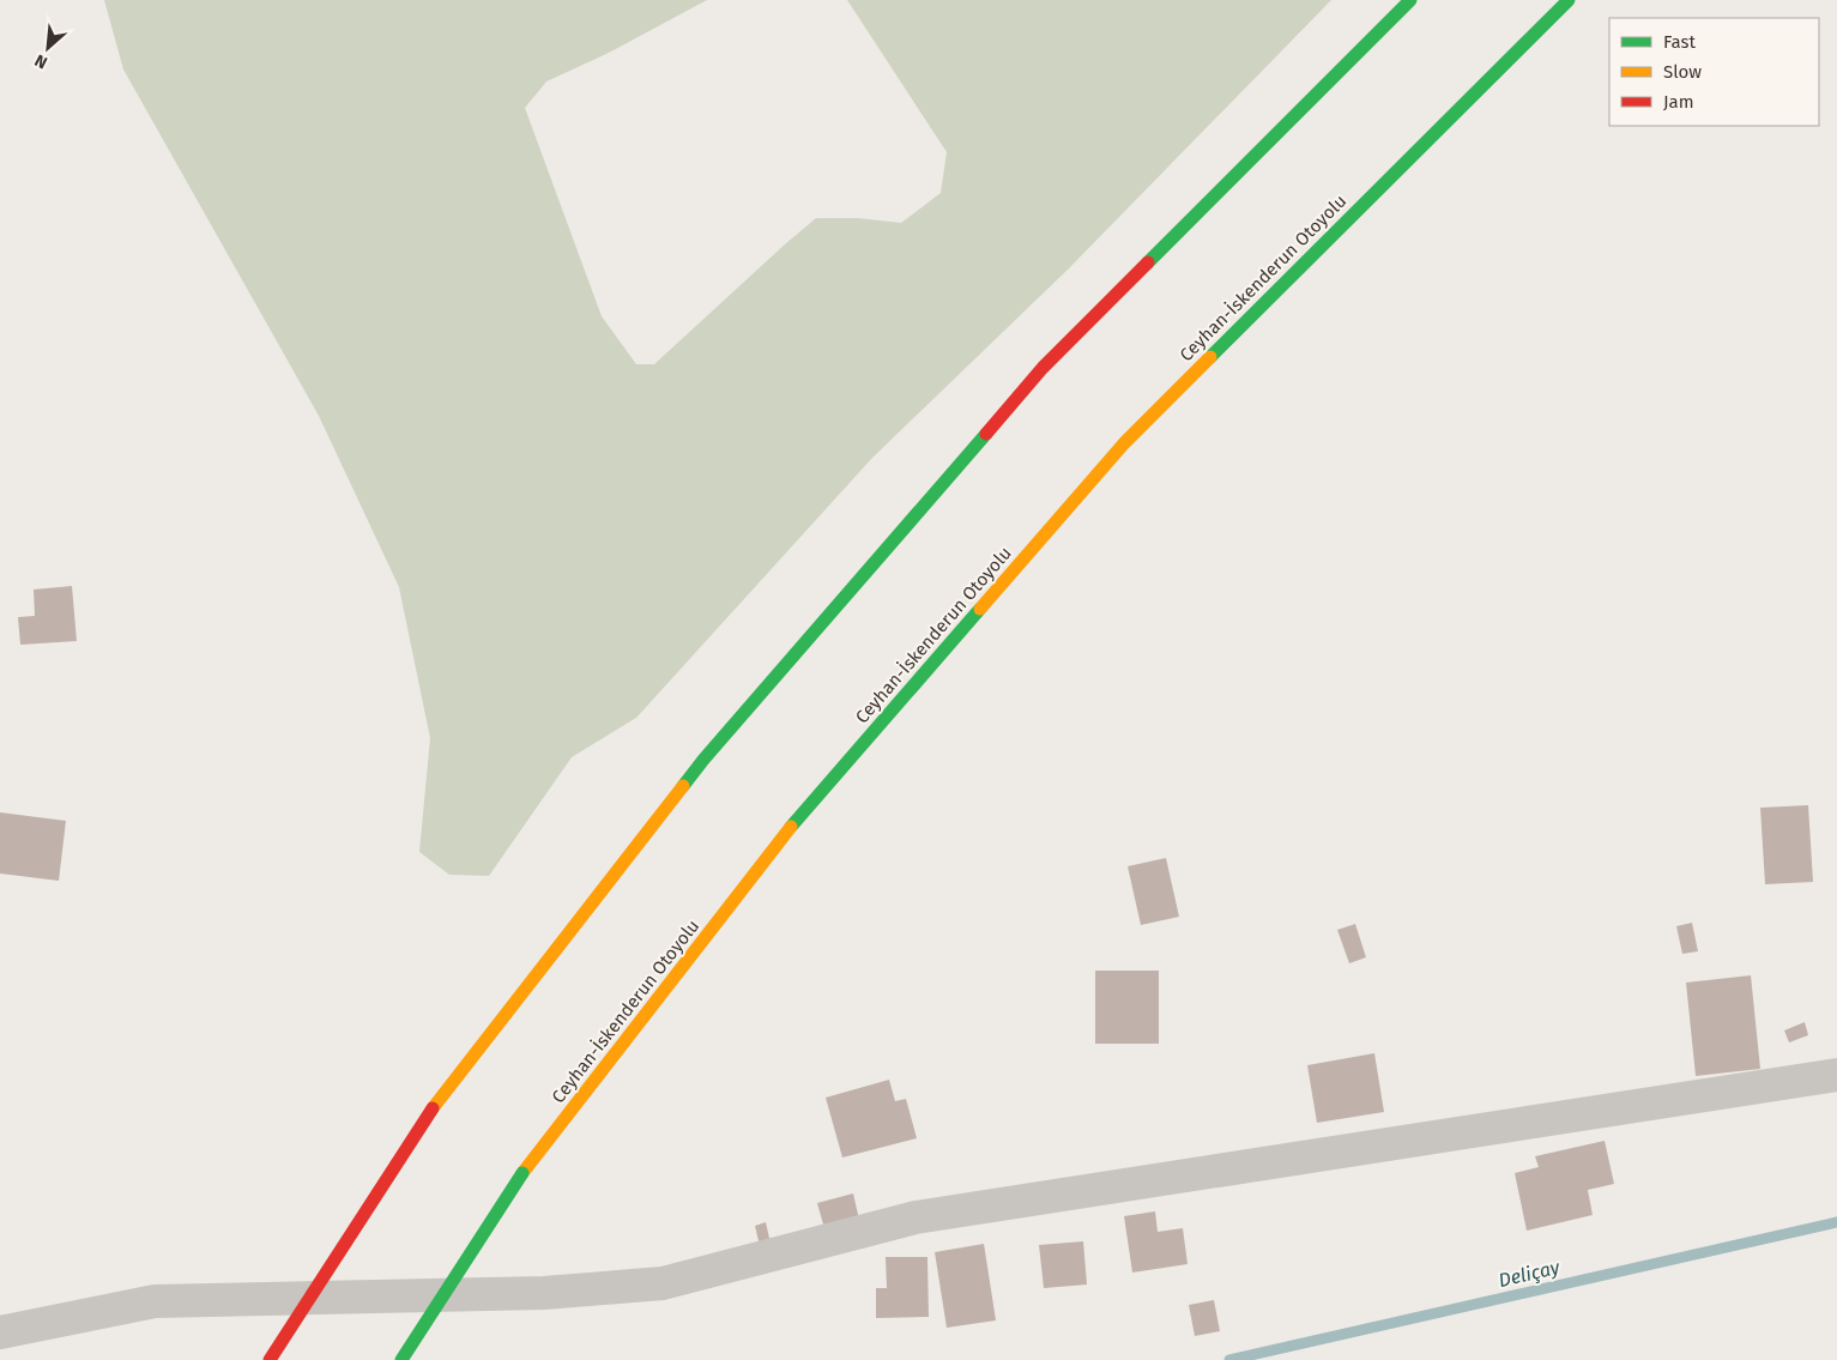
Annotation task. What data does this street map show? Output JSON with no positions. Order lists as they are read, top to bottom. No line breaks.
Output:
{"streets":{"highway":["Ceyhan-İskenderun Otoyolu"]},"water":["Deliçay"],"legend":["Fast","Slow","Jam"],"north":"bottom left"}
